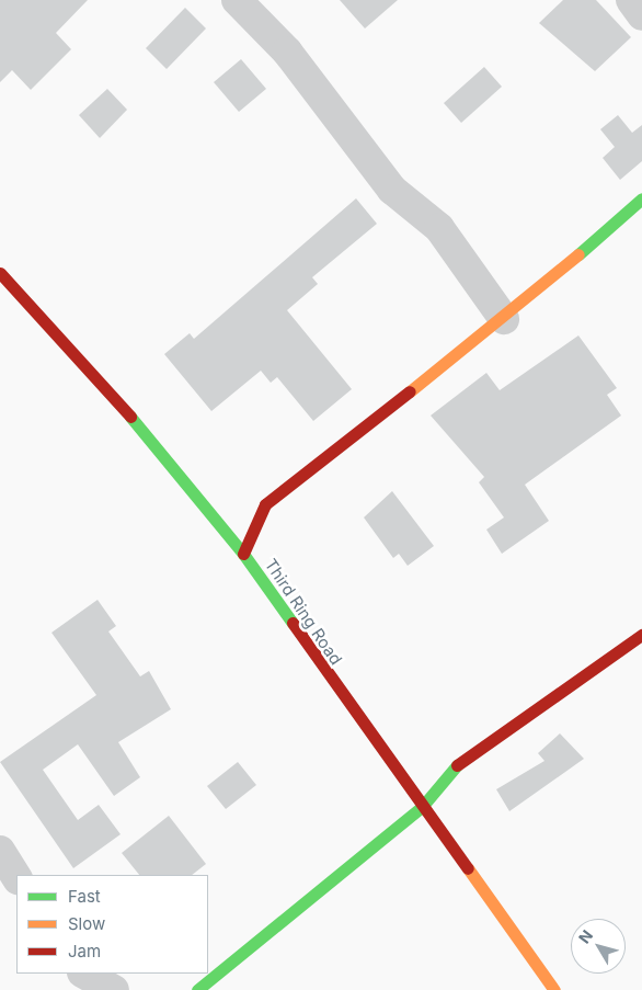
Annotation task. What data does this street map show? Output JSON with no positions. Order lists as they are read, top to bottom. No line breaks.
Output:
{"streets":{"street":["Third Ring Road"]},"legend":["Fast","Slow","Jam"],"north":"top left"}
